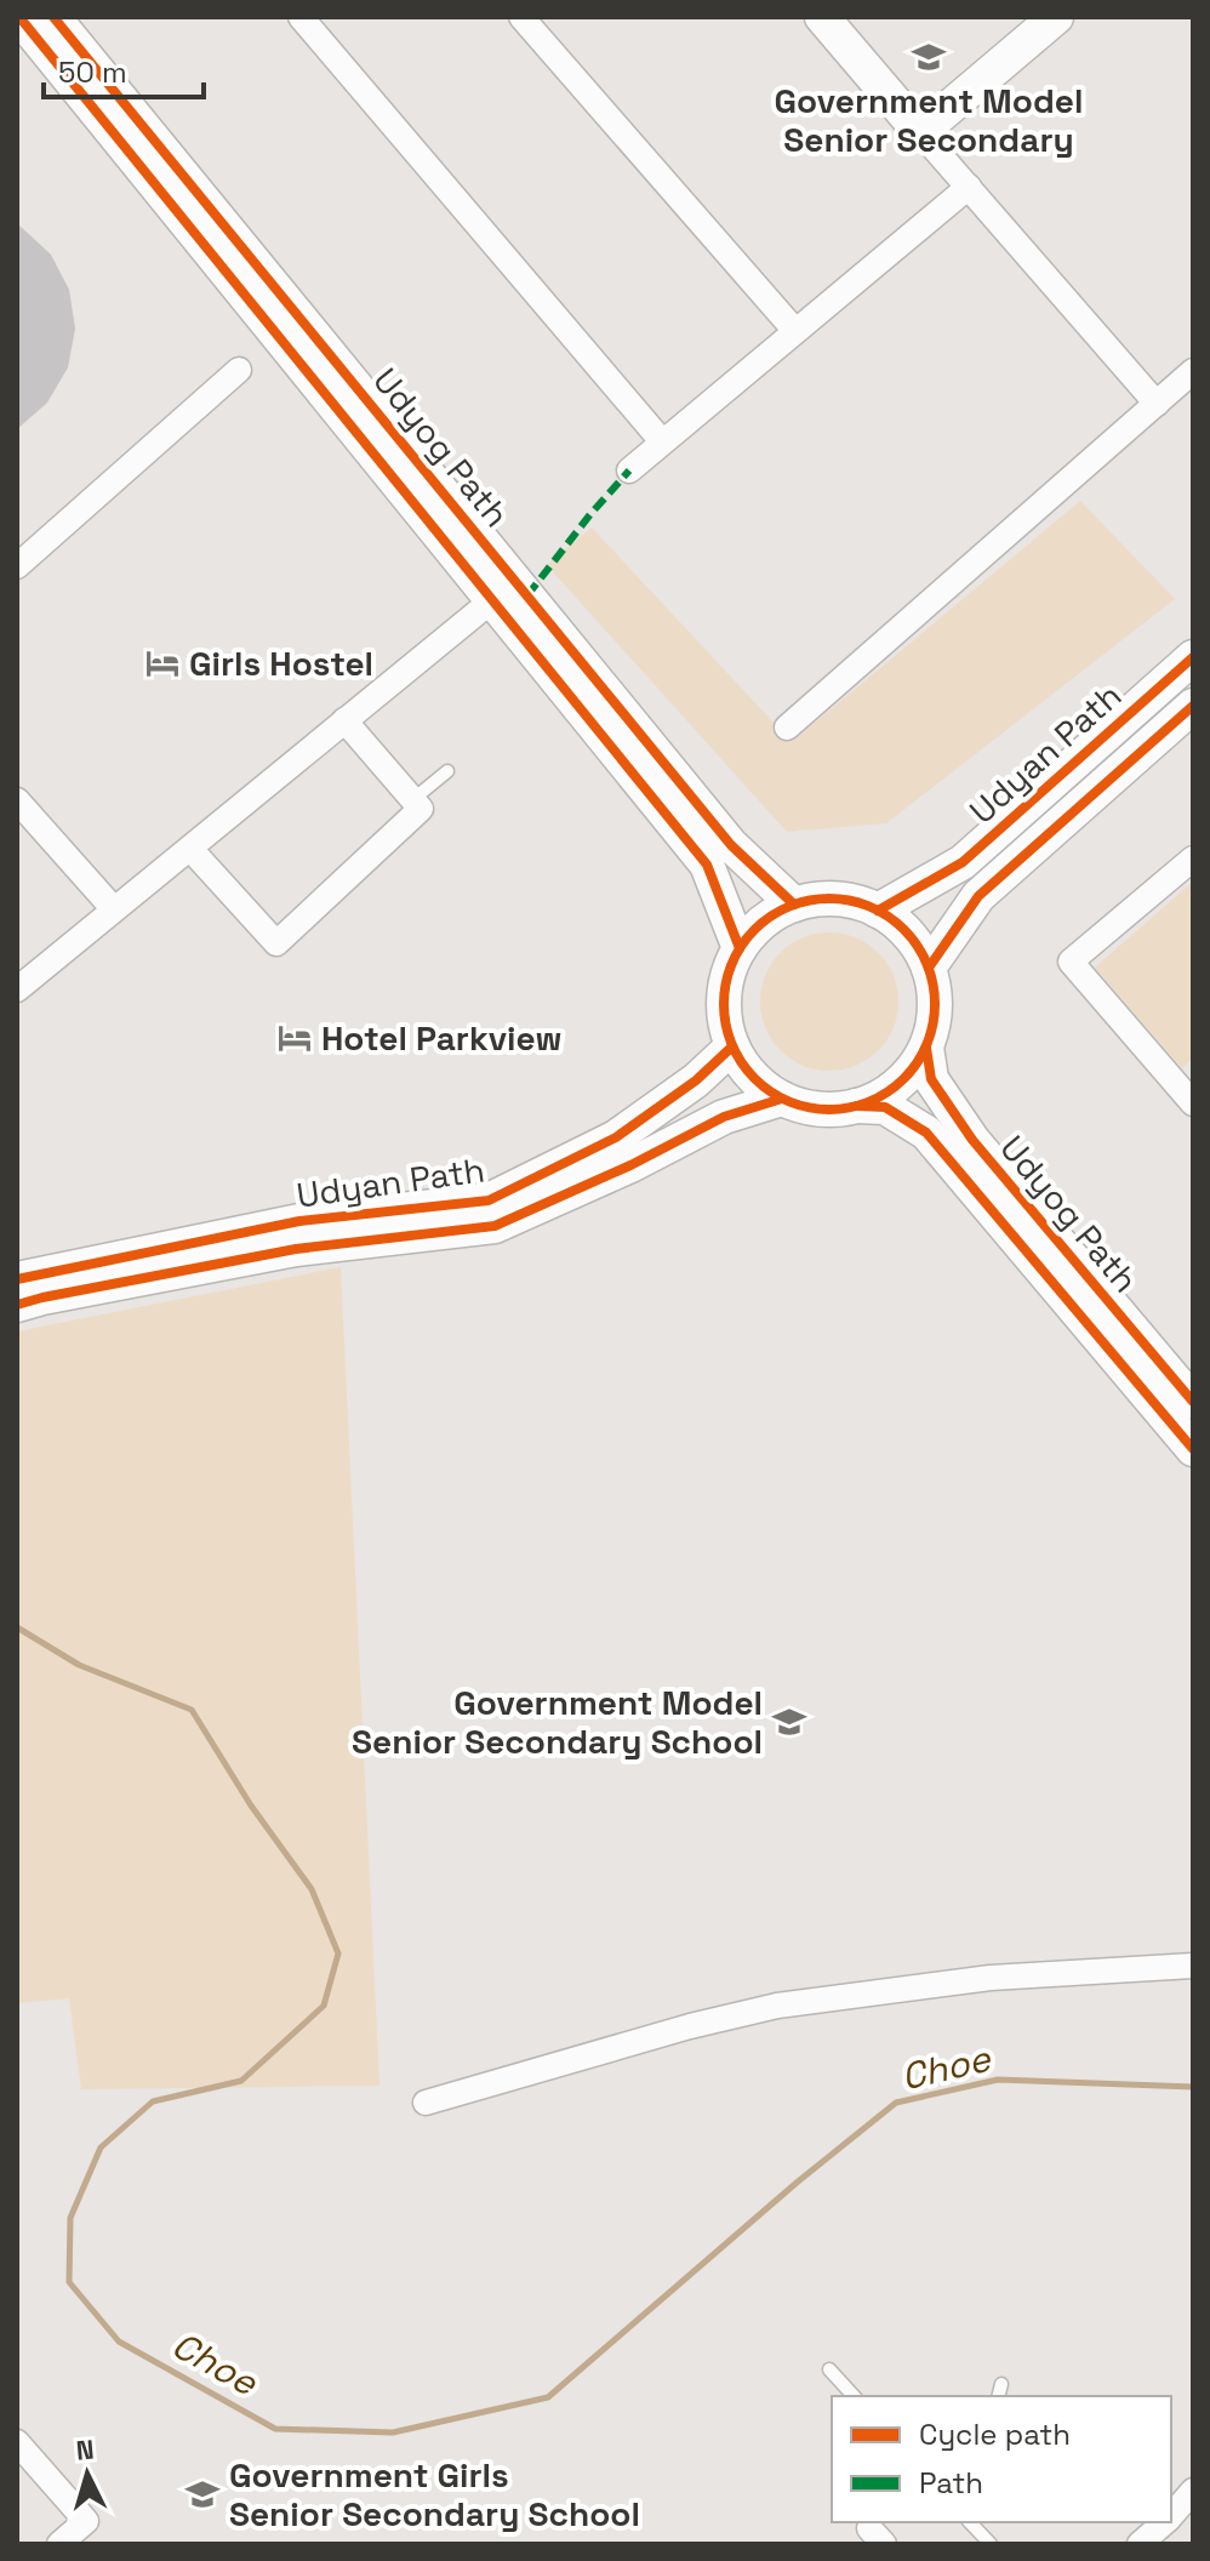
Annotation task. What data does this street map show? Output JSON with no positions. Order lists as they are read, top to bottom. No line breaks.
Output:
{"streets":{"main road":["Udyog Path","Udyan Path"]},"crossings":[["Udyog Path","Udyan Path"]],"water":["Choe"],"places":{"school or university":["Government Model Senior Secondary","Government Model Senior Secondary School","Government Girls Senior Secondary School"],"hotel":["Girls Hostel","Hotel Parkview"]},"legend":["Cycle path","Path"],"scale_bar":"50 m","north":"top"}
